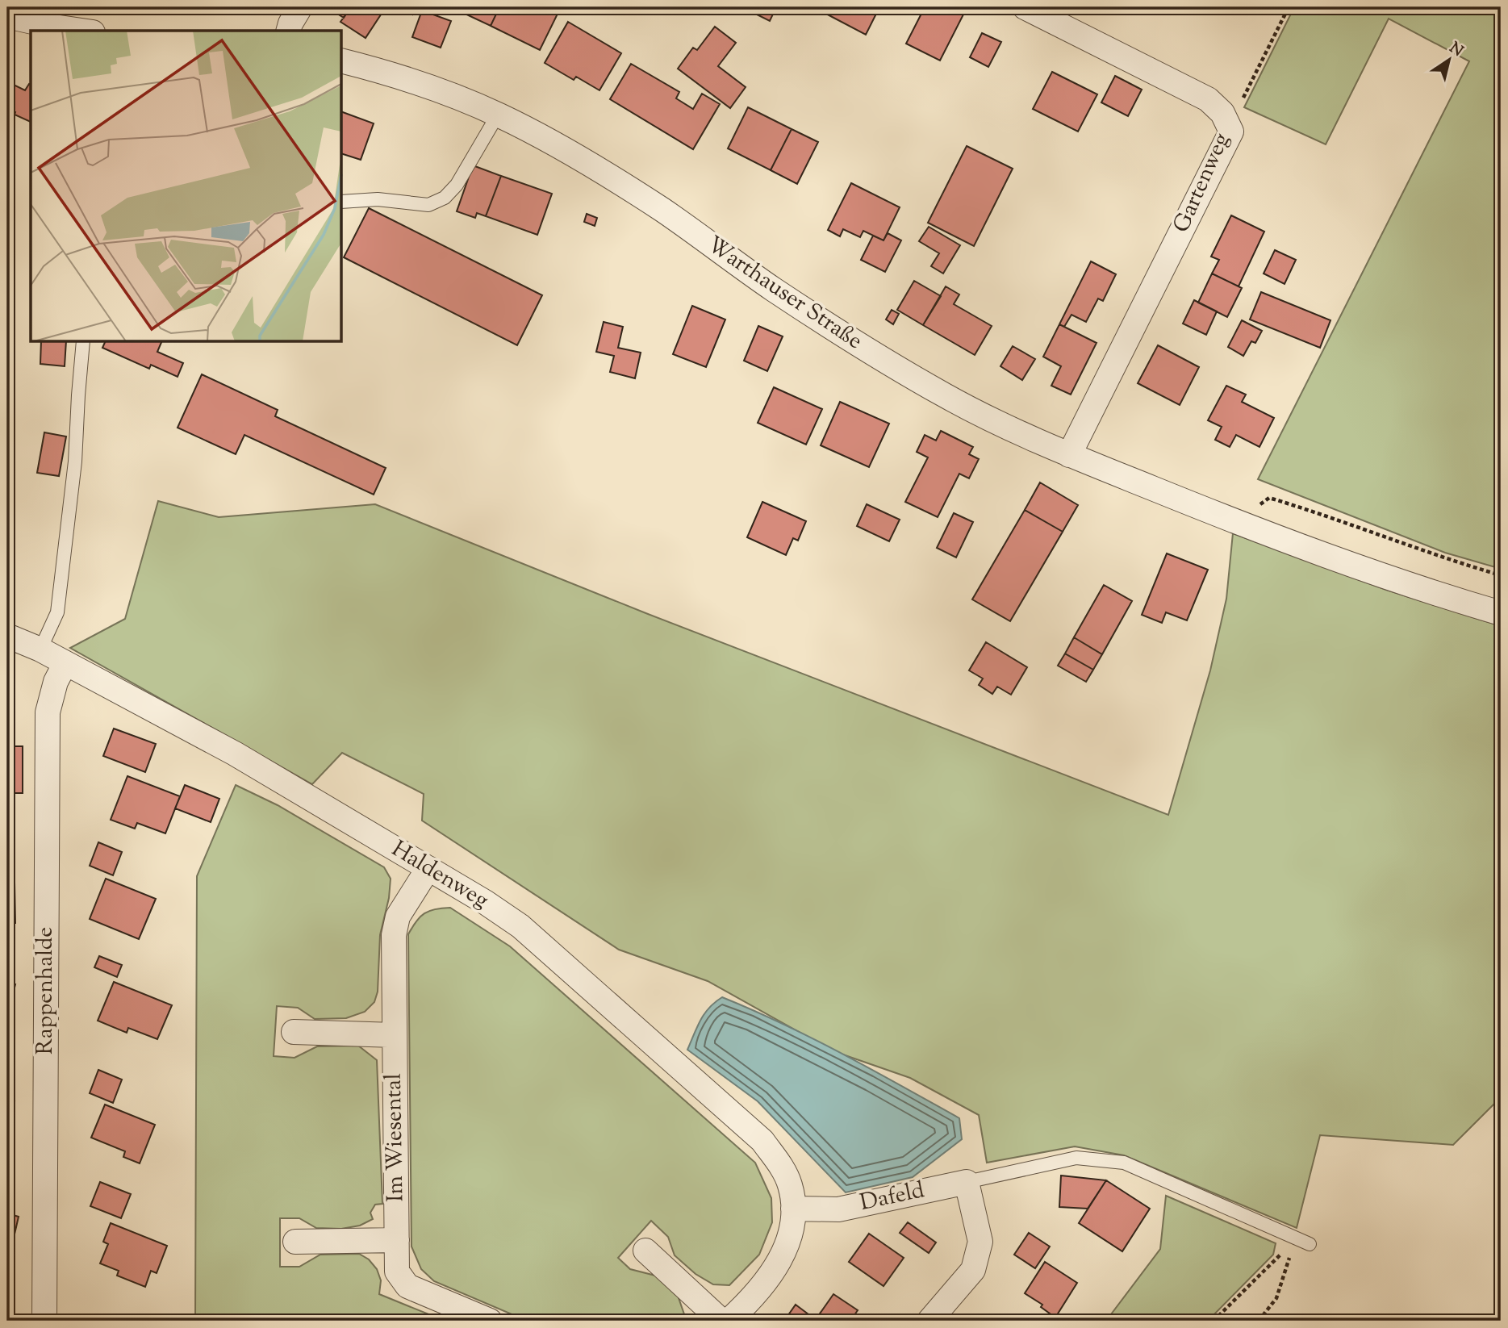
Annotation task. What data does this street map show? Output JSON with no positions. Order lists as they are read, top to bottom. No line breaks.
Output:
{"streets":{"street":["Gartenweg","Warthauser Straße","Haldenweg","Rappenhalde","Im Wiesental","Dafeld"]},"crossings":[["Gartenweg","Warthauser Straße"],["Haldenweg","Rappenhalde"],["Haldenweg","Im Wiesental"],["Haldenweg","Dafeld"]],"north":"top right"}
